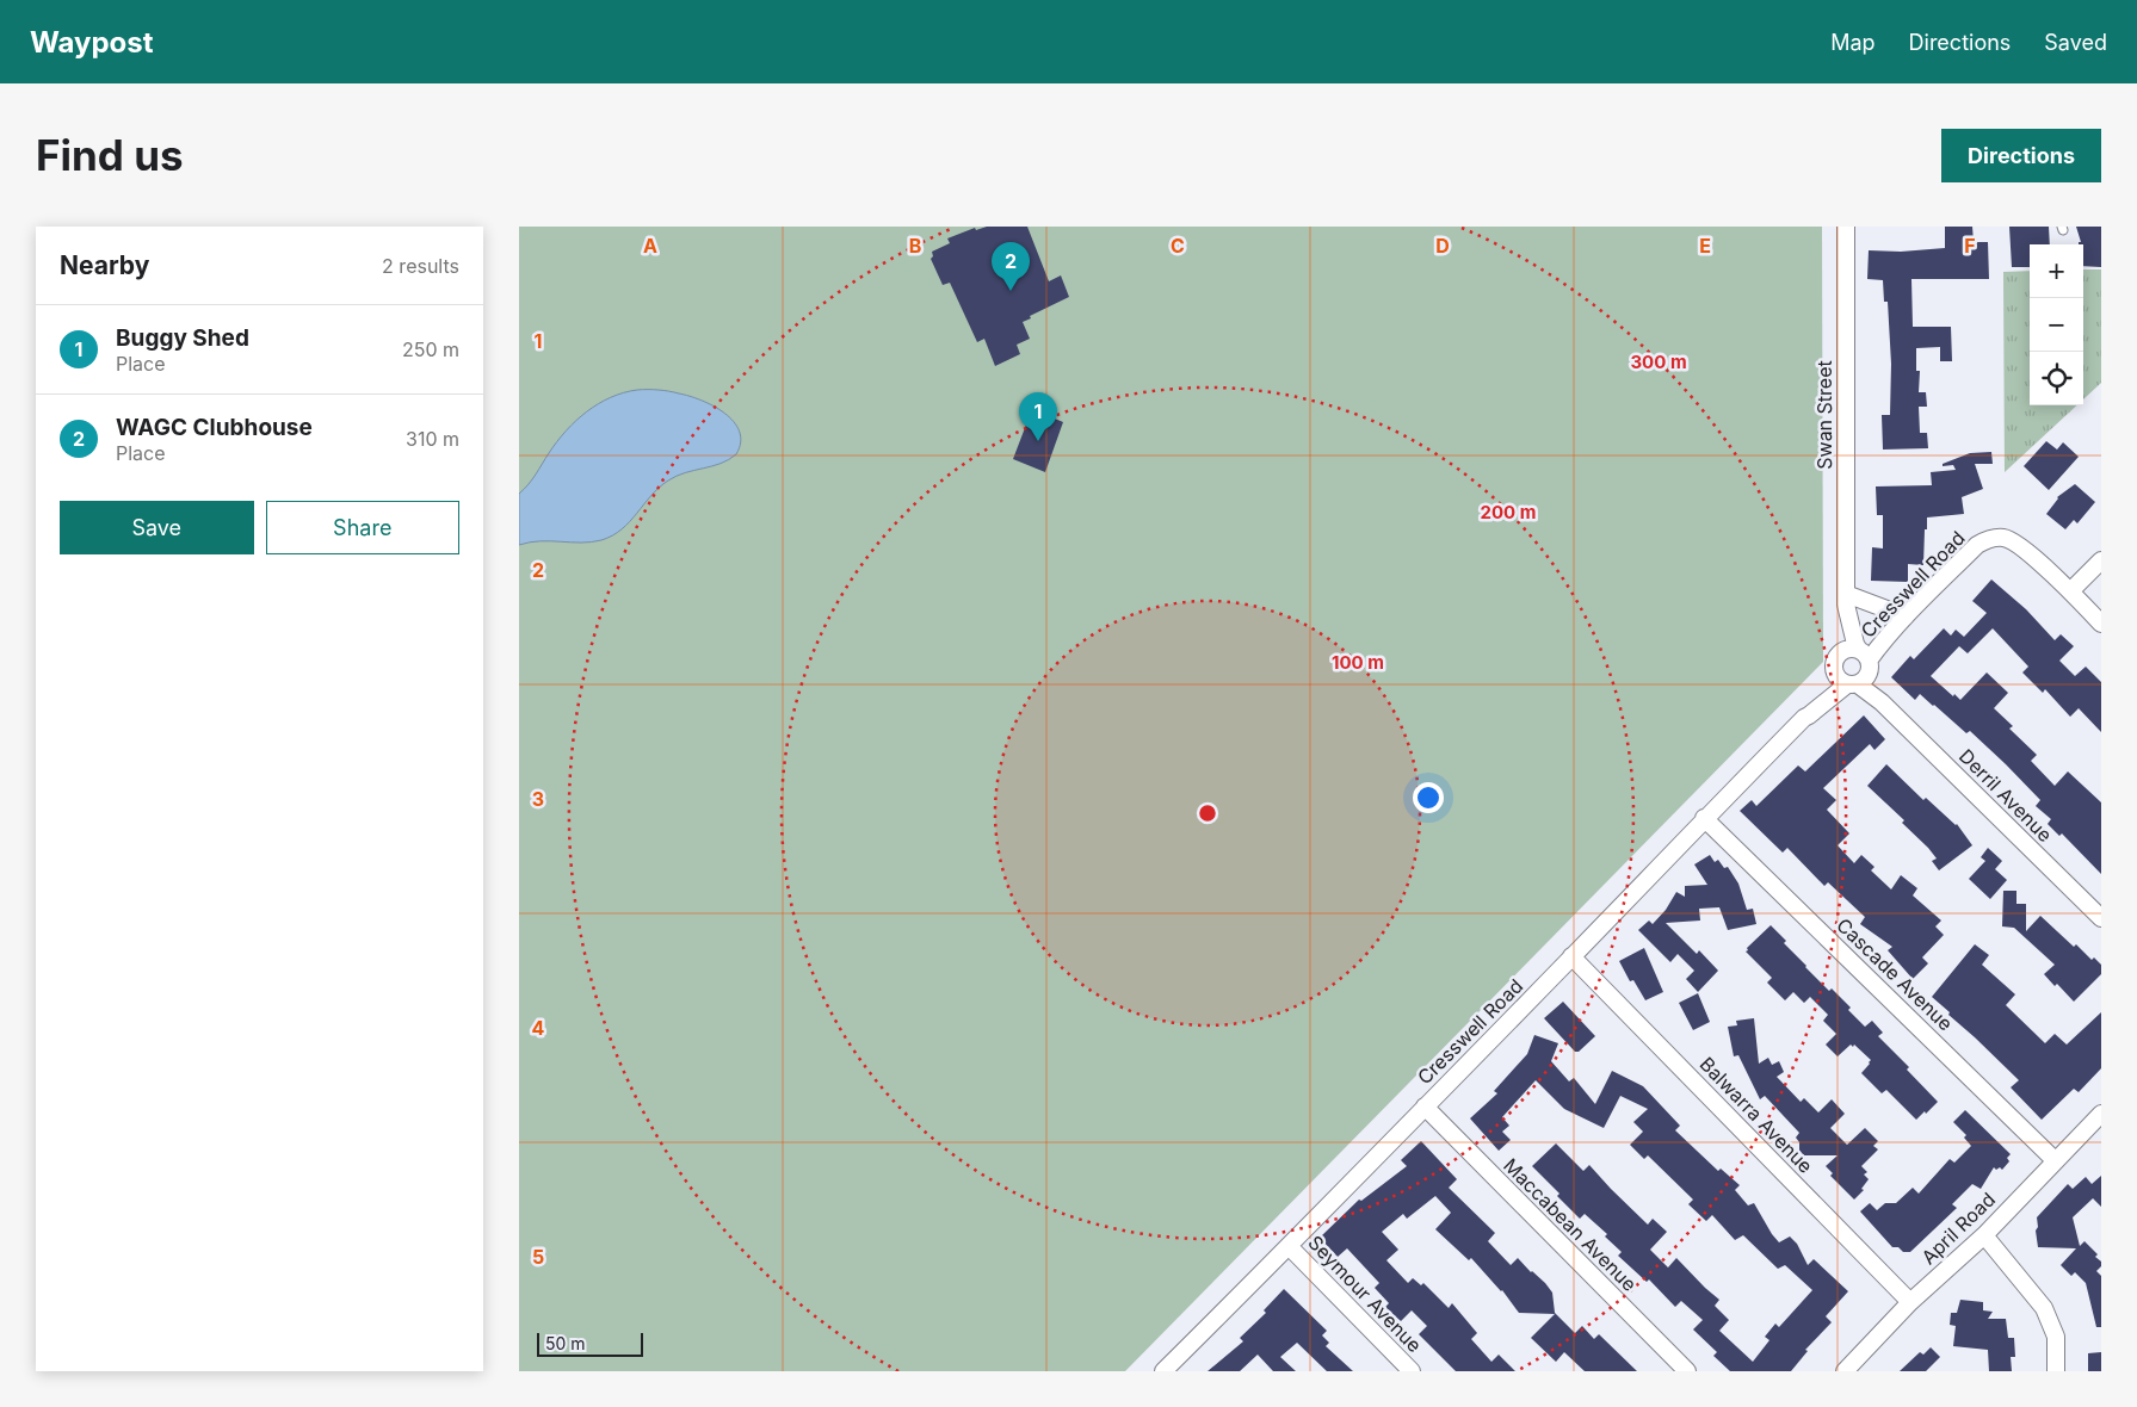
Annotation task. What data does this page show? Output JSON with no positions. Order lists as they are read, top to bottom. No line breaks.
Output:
{"streets":{"street":["Swan Street","Cresswell Road","Derril Avenue","Cascade Avenue","Balwarra Avenue","Maccabean Avenue","April Road","Seymour Avenue"]},"crossings":[["Swan Street","Cresswell Road"],["Swan Street","Derril Avenue"],["Cresswell Road","Derril Avenue"],["Cresswell Road","Cascade Avenue"],["Cresswell Road","Balwarra Avenue"],["Cresswell Road","Maccabean Avenue"],["Cresswell Road","Seymour Avenue"],["Cascade Avenue","April Road"],["Balwarra Avenue","April Road"]],"scale_bar":"50 m","page":{"header":"Waypost","nav":["Map","Directions","Saved"],"buttons":["Directions",["Save","Share"]],"title":"Find us","heading":["Nearby","2 results"],"pins":["2","1"],"map_buttons":["+","−"],"list":[{"mark":"1","name":"Buggy Shed","note":"Place","value":"250 m"},{"mark":"2","name":"WAGC Clubhouse","note":"Place","value":"310 m"}],"scale":"50 m"},"grid":{"columns":["A","B","C","D","E","F"],"rows":["1","2","3","4","5"]},"rings":["300 m","200 m","100 m"]}
